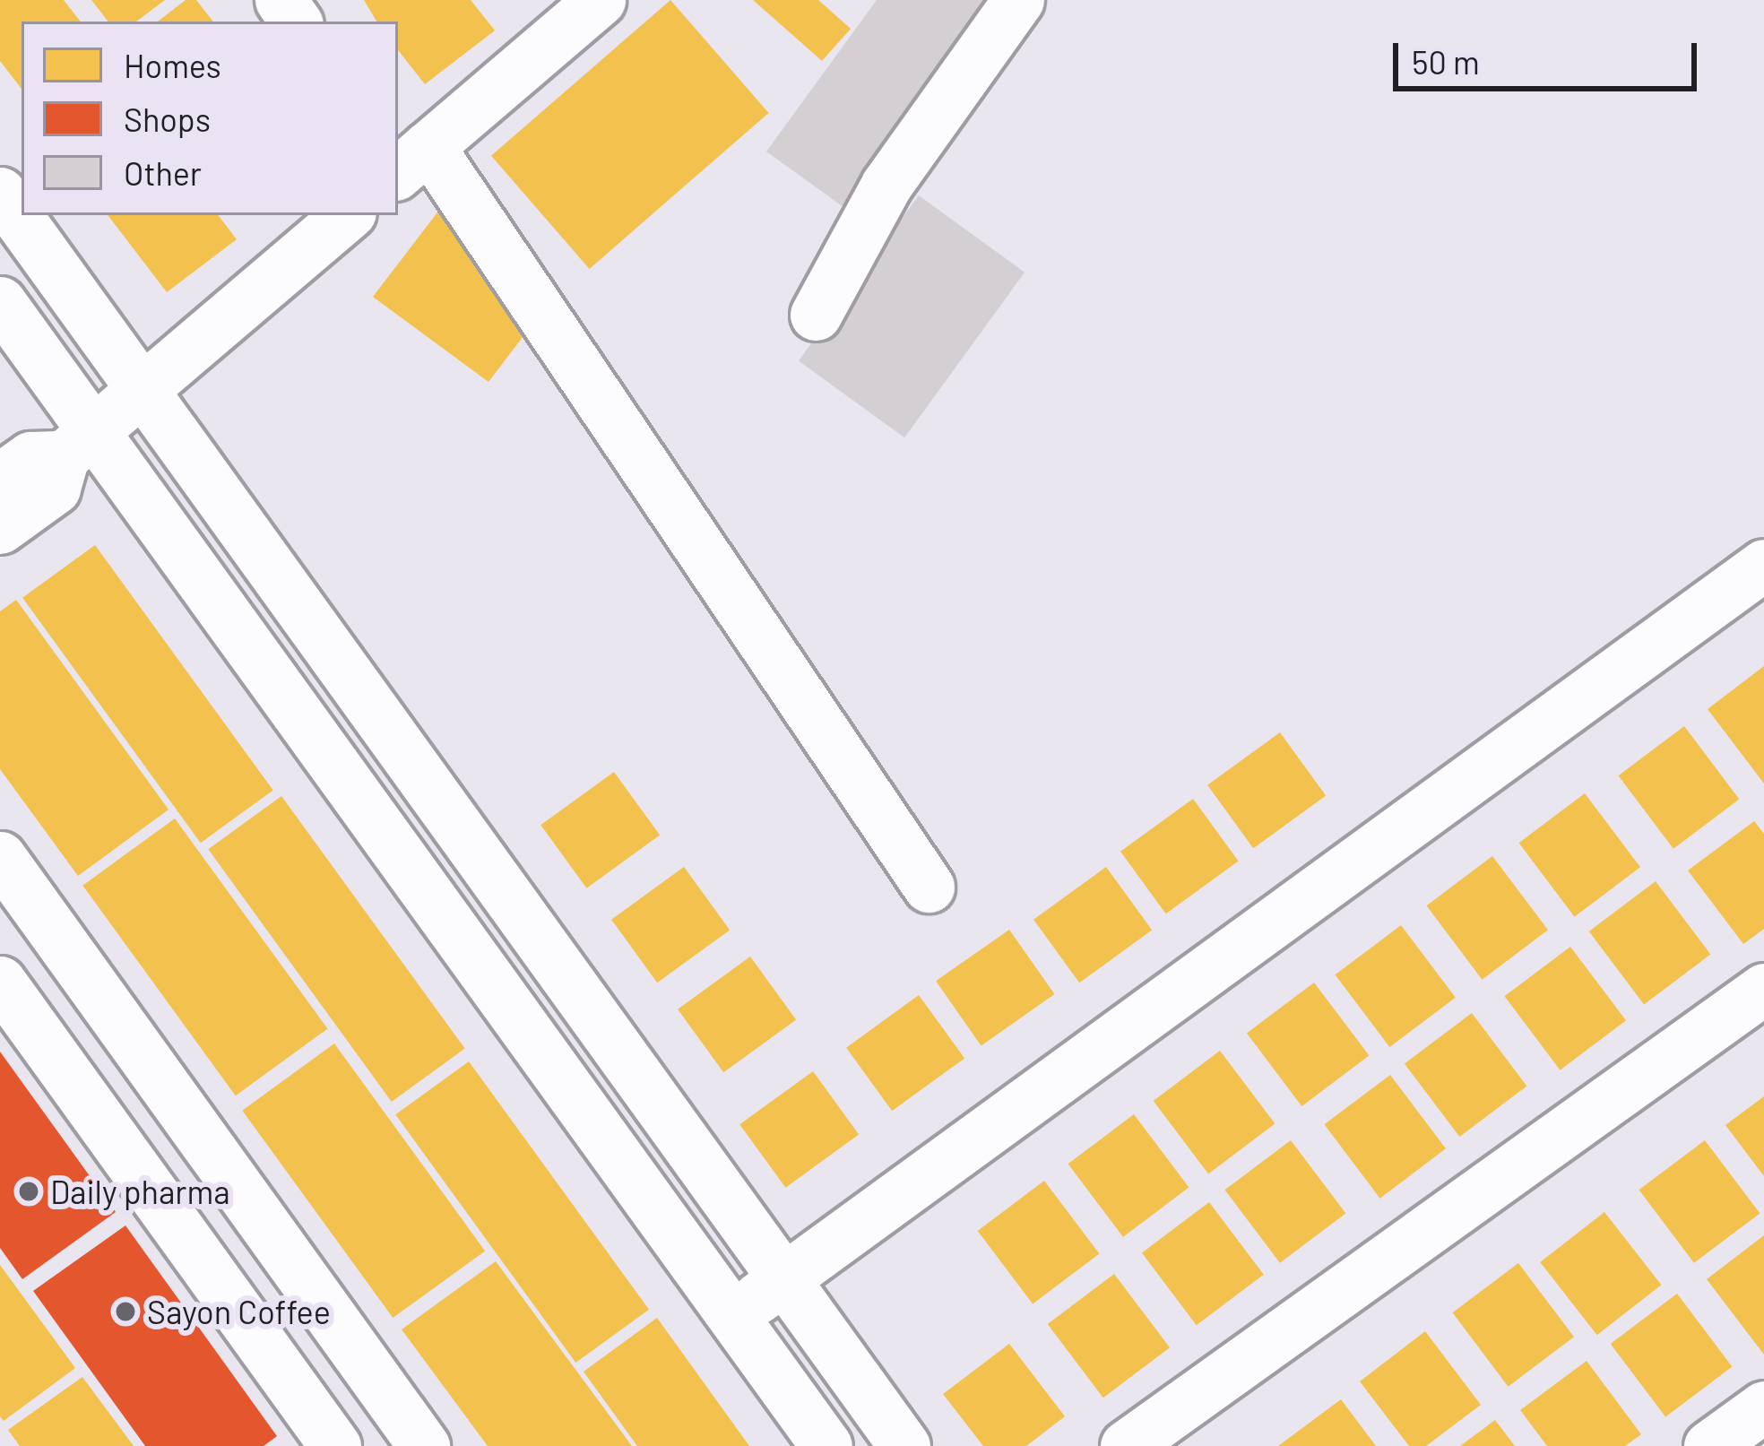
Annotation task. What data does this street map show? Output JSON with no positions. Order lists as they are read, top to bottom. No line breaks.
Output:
{"places":["Daily pharma","Sayon Coffee"],"legend":["Homes","Shops","Other"],"scale_bar":"50 m"}
